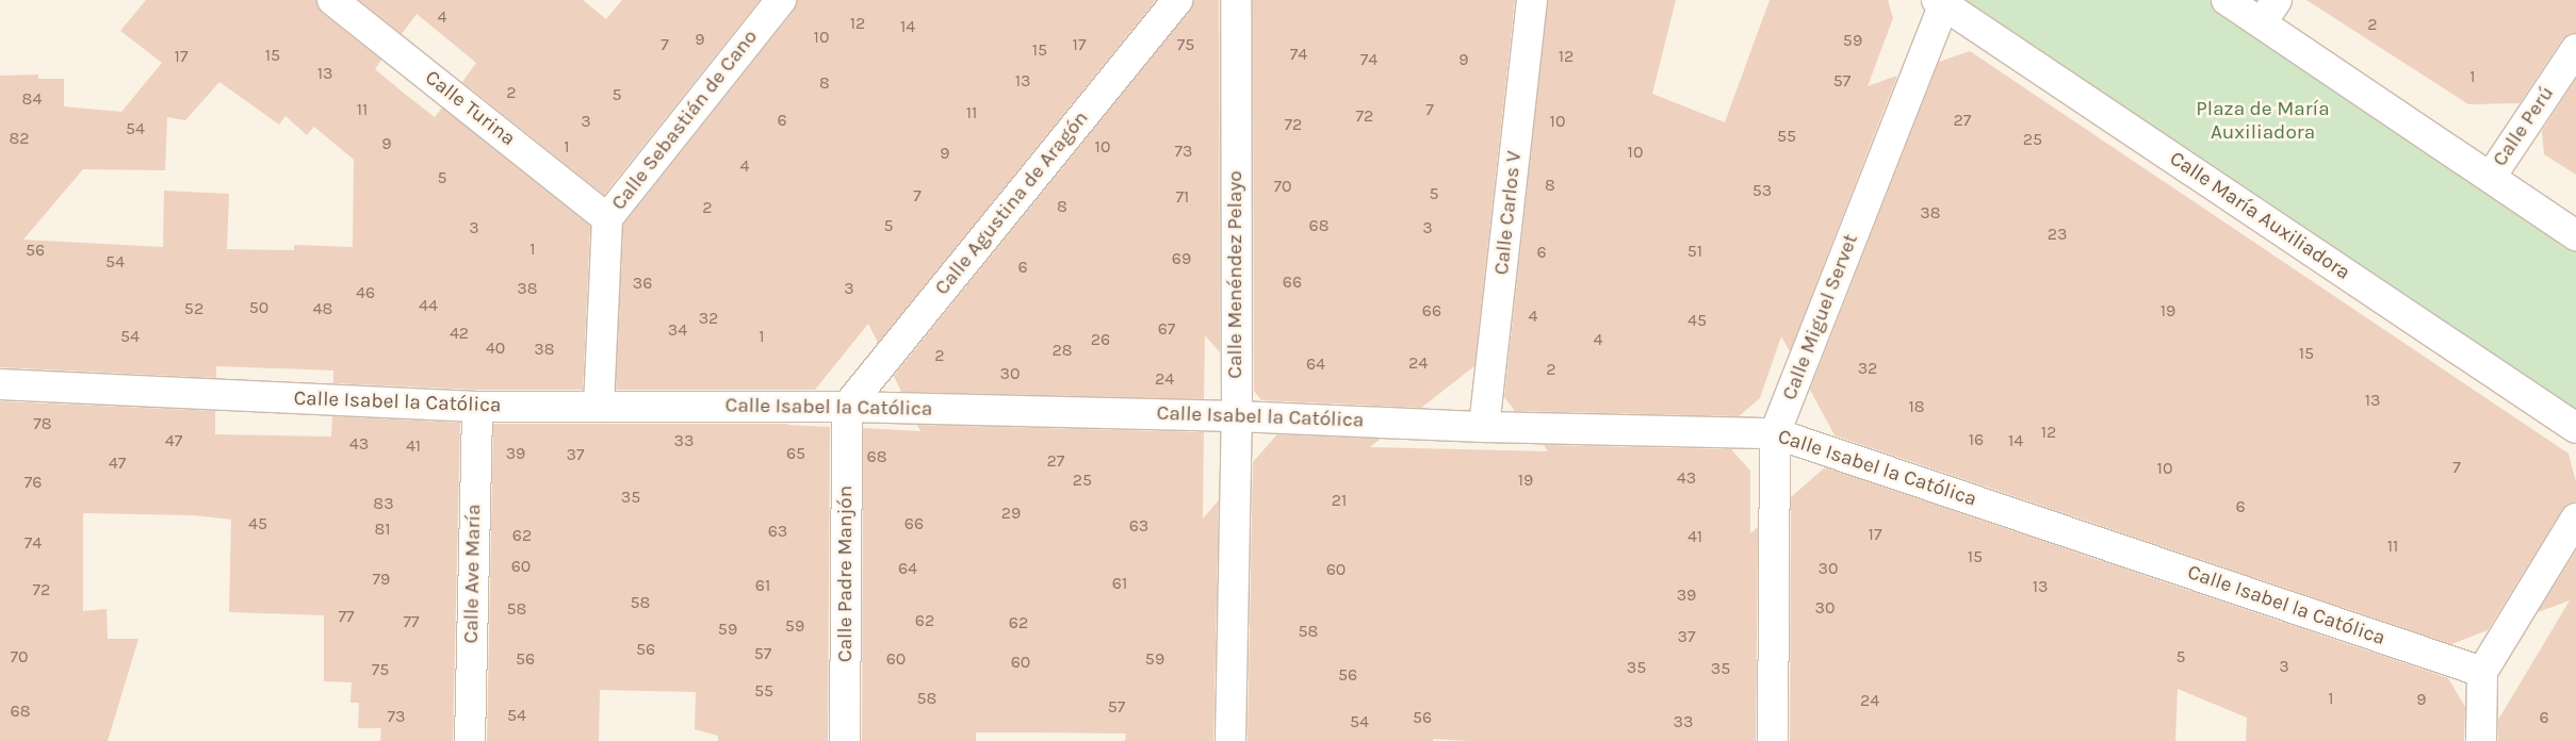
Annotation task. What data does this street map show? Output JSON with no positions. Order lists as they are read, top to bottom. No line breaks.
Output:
{"streets":{"street":["Calle Turina","Calle Sebastián de Cano","Calle Perú","Calle Agustina de Aragón","Calle Carlos V","Calle María Auxiliadora","Calle Menéndez Pelayo","Calle Miguel Servet","Calle Isabel la Católica","Calle Ave María","Calle Padre Manjón"]},"crossings":[["Calle Turina","Calle Sebastián de Cano"],["Calle Sebastián de Cano","Calle Isabel la Católica"],["Calle Agustina de Aragón","Calle Isabel la Católica"],["Calle Agustina de Aragón","Calle Padre Manjón"],["Calle Carlos V","Calle Isabel la Católica"],["Calle María Auxiliadora","Calle Miguel Servet"],["Calle Menéndez Pelayo","Calle Isabel la Católica"],["Calle Miguel Servet","Calle Isabel la Católica"],["Calle Isabel la Católica","Calle Ave María"],["Calle Isabel la Católica","Calle Padre Manjón"]],"parks":["Plaza de María Auxiliadora"],"house_numbers":["4","12","2","14","10","9","59","7","17","75","15","74","15","17","12","74","9","13","1","13","57","8","2","5","84","11","7","11","72","6","27","3","10","72","54","55","82","25","9","1","10","73","10","9","4","5","8","70","53","5","7","71","8","2","38","5","68","3","3","23","1","56","51","6","69","54","6","66","36","38","3","46","44","50","52","48","66","19","4","32","45","67","34","42","54","1","26","4","40","38","28","15","2","24","64","32","2","30","24","13","18","78","12","16","47","33","14","43","41","39","65","37","68","27","47","7","10","43","25","19","76","35","21","83","6","29","45","66","63","81","63","17","62","41","74","11","15","60","64","30","60","79","61","61","13","72","39","58","30","58","77","62","77","62","59","59","58","37","56","57","70","5","56","60","59","60","3","35","35","75","56","55","58","1","9","24","57","68","54","73","56","6","54","33"]}
